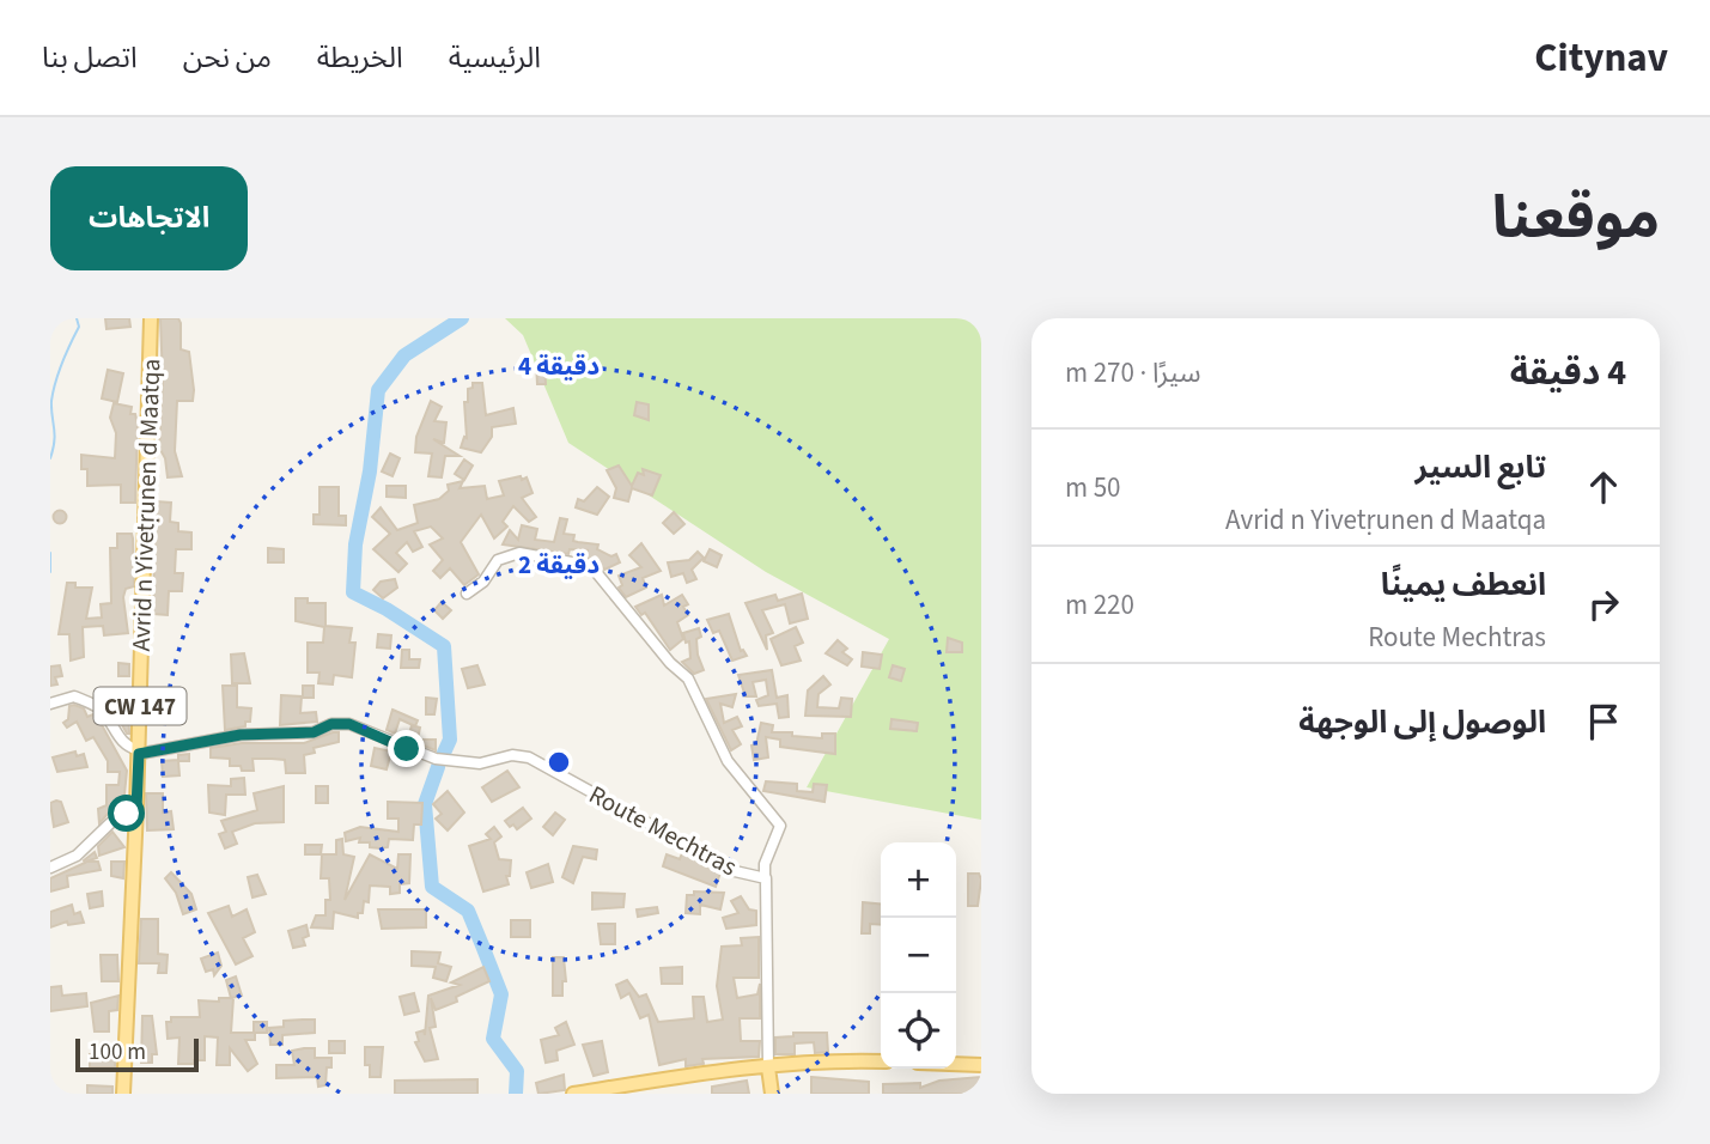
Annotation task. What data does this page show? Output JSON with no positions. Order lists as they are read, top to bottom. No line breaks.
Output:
{"streets":{"main road":["Avrid n Yivetṛunen d Maatqa","CW 147"],"street":["Route Mechtras"]},"crossings":[["Avrid n Yivetṛunen d Maatqa","Route Mechtras"]],"scale_bar":"100 m","page":{"header":"Citynav","nav":["الرئيسية","الخريطة","من نحن","اتصل بنا"],"title":"موقعنا","buttons":"الاتجاهات","heading":["4 دقيقة","سيرًا · 270 m"],"list":[["تابع السير","Avrid n Yivetṛunen d Maatqa","50 m"],["انعطف يمينًا","Route Mechtras","220 m"],"الوصول إلى الوجهة"],"map_buttons":["+","−"],"scale":"100 m"},"rings":["4 دقيقة","2 دقيقة"]}
